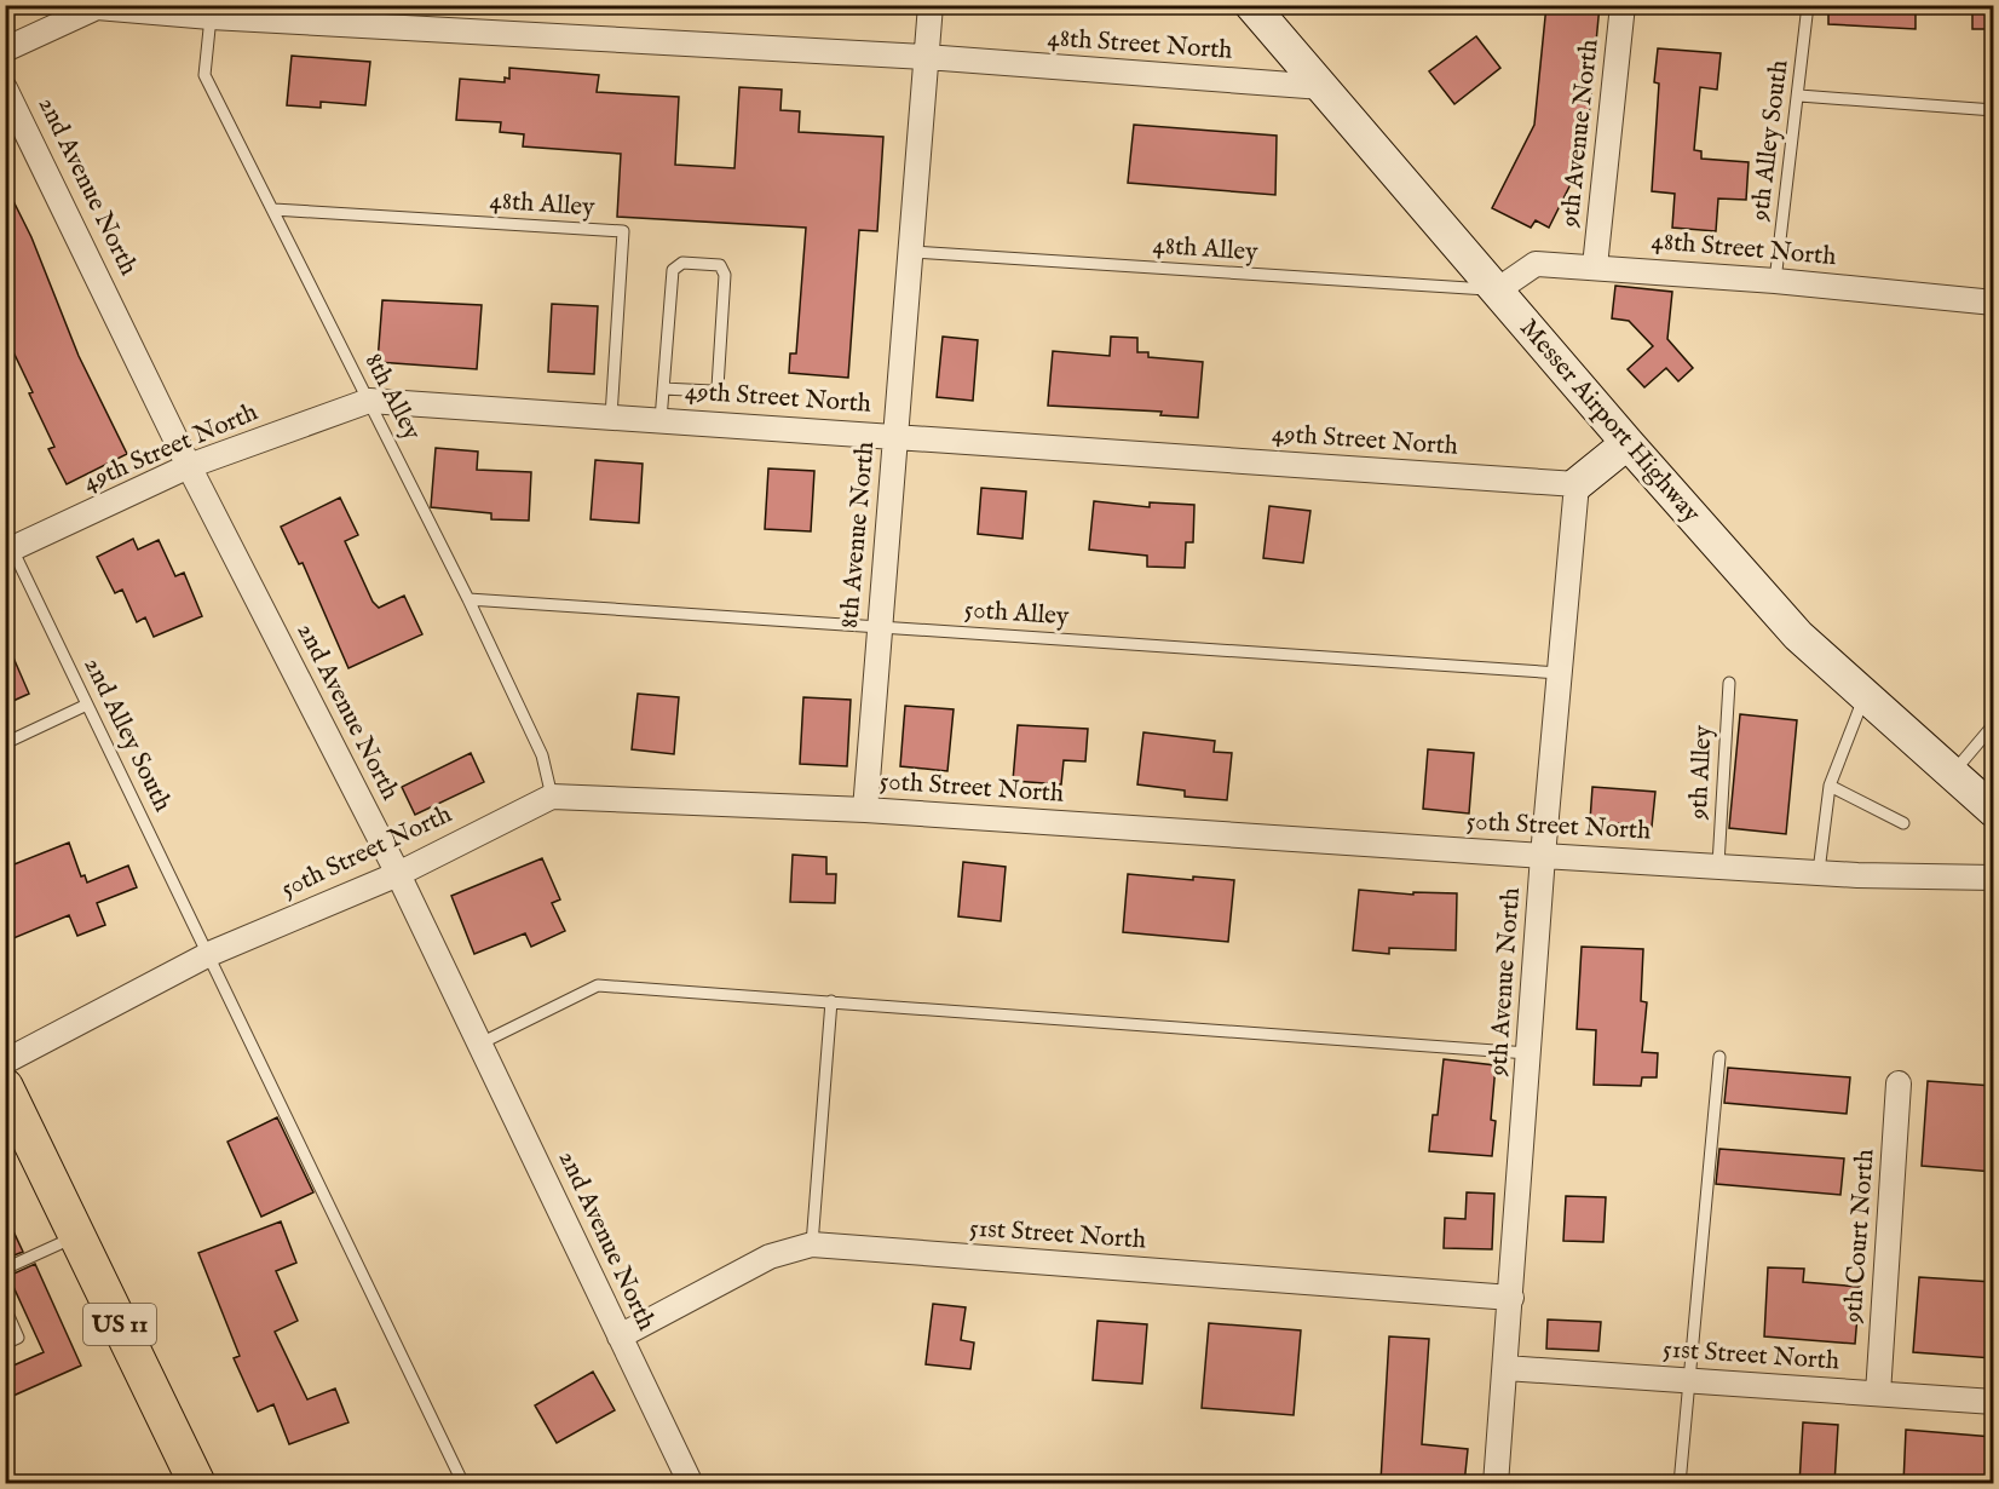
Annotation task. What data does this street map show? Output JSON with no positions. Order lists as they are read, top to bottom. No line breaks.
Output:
{"streets":{"main road":["Messer Airport Highway","US 11"],"street":["48th Street North","9th Avenue North","2nd Avenue North","49th Street North","8th Avenue North","50th Street North","51st Street North","9th Court North"],"lane":["9th Alley South","48th Alley","8th Alley","50th Alley","2nd Alley South","9th Alley"]},"crossings":[["48th Street North","9th Avenue North"],["48th Street North","9th Alley South"],["48th Street North","48th Alley"],["48th Street North","8th Alley"],["48th Street North","Messer Airport Highway"],["48th Street North","8th Avenue North"],["9th Avenue North","49th Street North"],["9th Avenue North","50th Alley"],["9th Avenue North","50th Street North"],["9th Avenue North","51st Street North"],["2nd Avenue North","49th Street North"],["2nd Avenue North","50th Street North"],["2nd Avenue North","51st Street North"],["48th Alley","8th Alley"],["48th Alley","49th Street North"],["48th Alley","Messer Airport Highway"],["48th Alley","8th Avenue North"],["8th Alley","49th Street North"],["8th Alley","50th Alley"],["8th Alley","50th Street North"],["49th Street North","8th Avenue North"],["49th Street North","2nd Alley South"],["8th Avenue North","50th Alley"],["8th Avenue North","50th Street North"],["2nd Alley South","50th Street North"],["9th Alley","50th Street North"],["51st Street North","9th Court North"]]}
